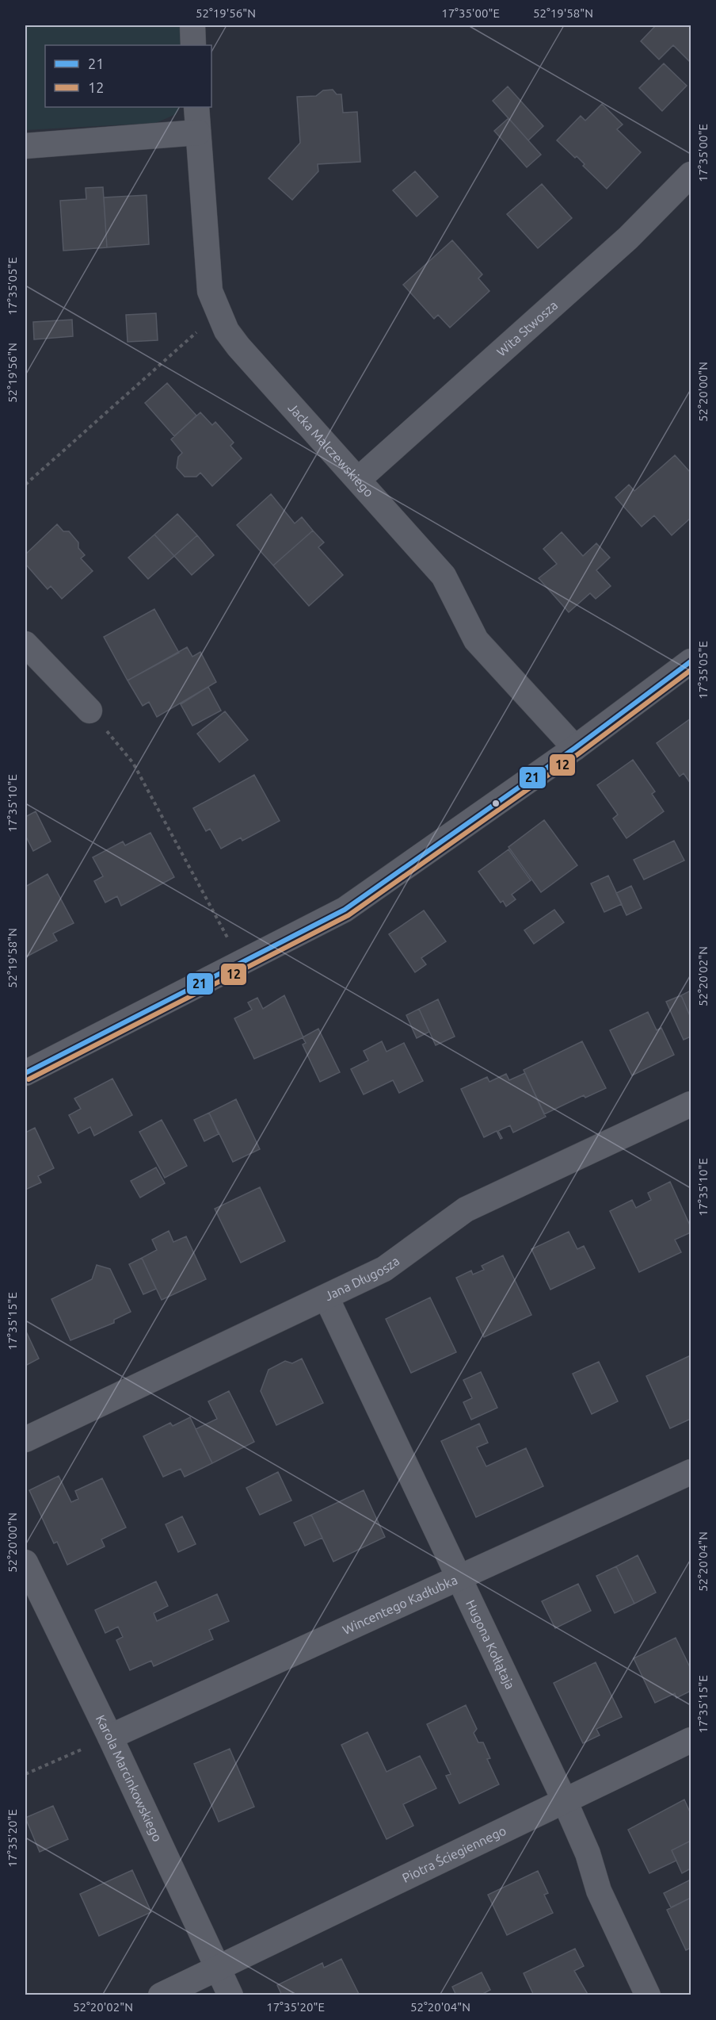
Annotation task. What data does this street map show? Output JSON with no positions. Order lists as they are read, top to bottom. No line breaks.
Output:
{"streets":{"street":["Wita Stwosza","Jacka Malczewskiego","Jana Długosza","Wincentego Kadłubka","Hugona Kołłątaja","Karola Marcinkowskiego","Piotra Ściegiennego"]},"crossings":[["Wita Stwosza","Jacka Malczewskiego"],["Jana Długosza","Hugona Kołłątaja"],["Wincentego Kadłubka","Hugona Kołłątaja"],["Wincentego Kadłubka","Karola Marcinkowskiego"],["Hugona Kołłątaja","Piotra Ściegiennego"],["Karola Marcinkowskiego","Piotra Ściegiennego"]],"lines":["transit line 21","transit line 12"],"legend":["21","12"],"coordinates":["52°19'56\"N","17°35'00\"E","52°19'58\"N","17°35'05\"E","52°20'00\"N","17°35'10\"E","52°20'02\"N","17°35'15\"E","52°20'04\"N","17°35'20\"E"]}
